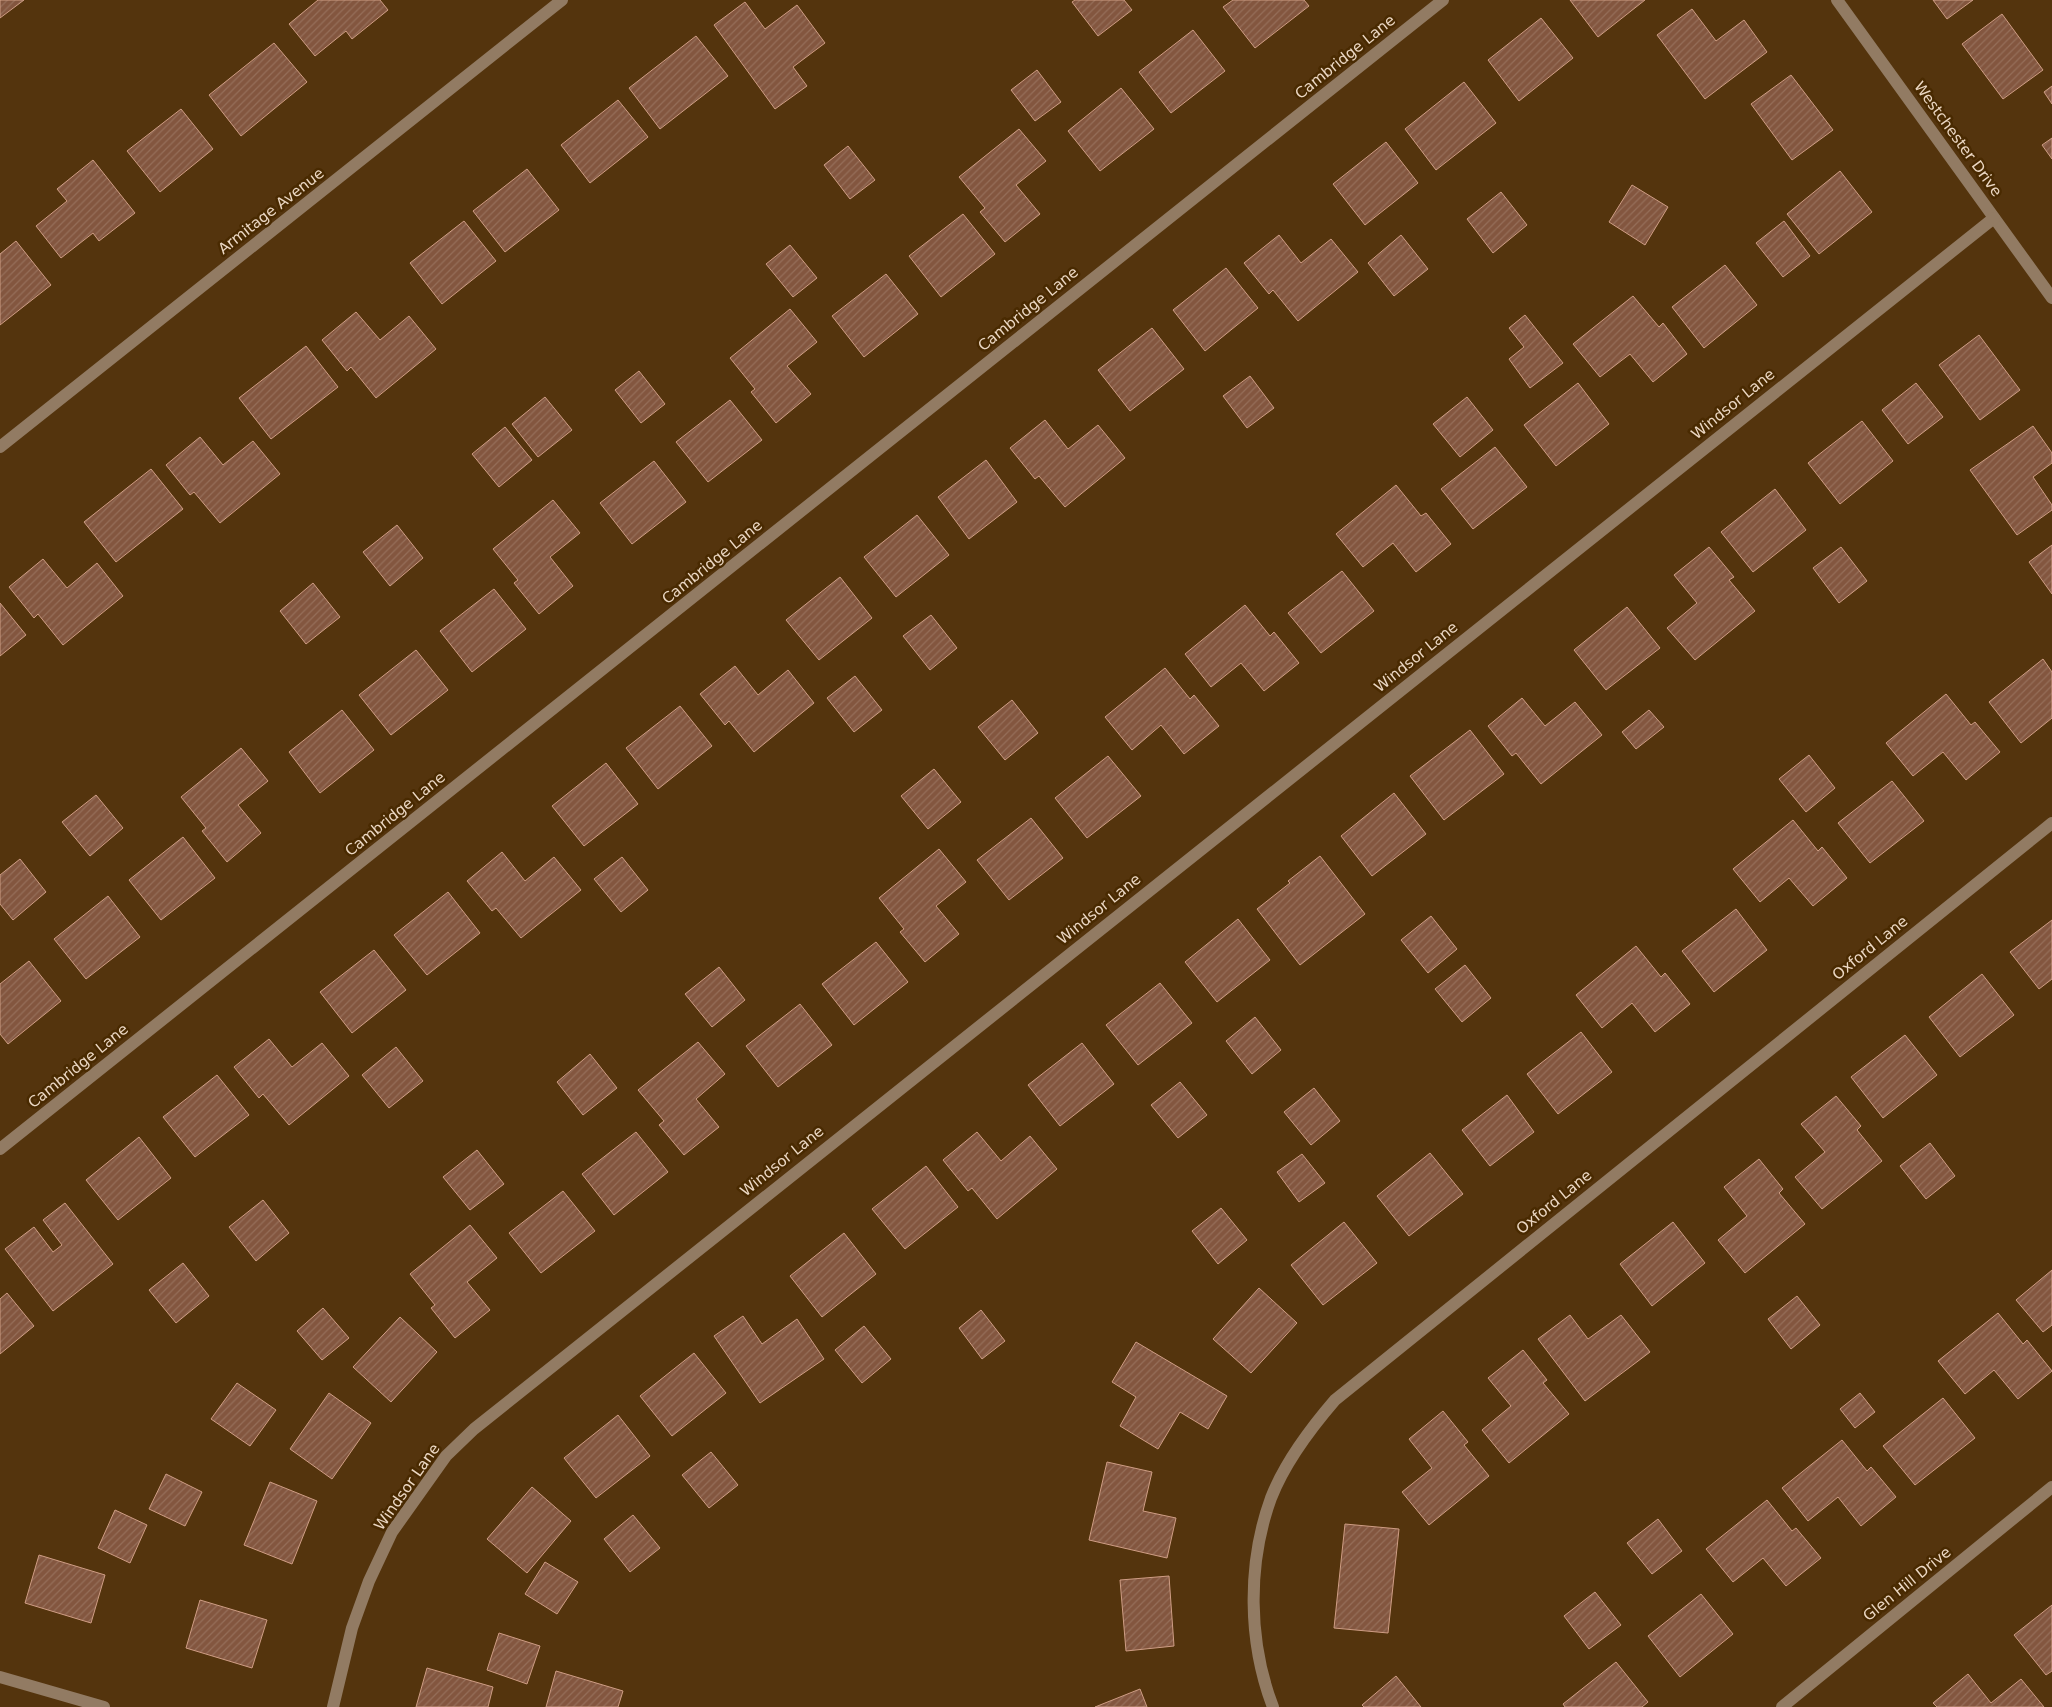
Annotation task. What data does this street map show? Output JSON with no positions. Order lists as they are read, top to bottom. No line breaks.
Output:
{"streets":{"street":["Cambridge Lane","Westchester Drive","Armitage Avenue","Windsor Lane","Oxford Lane","Glen Hill Drive"]},"crossings":[["Westchester Drive","Windsor Lane"]]}
